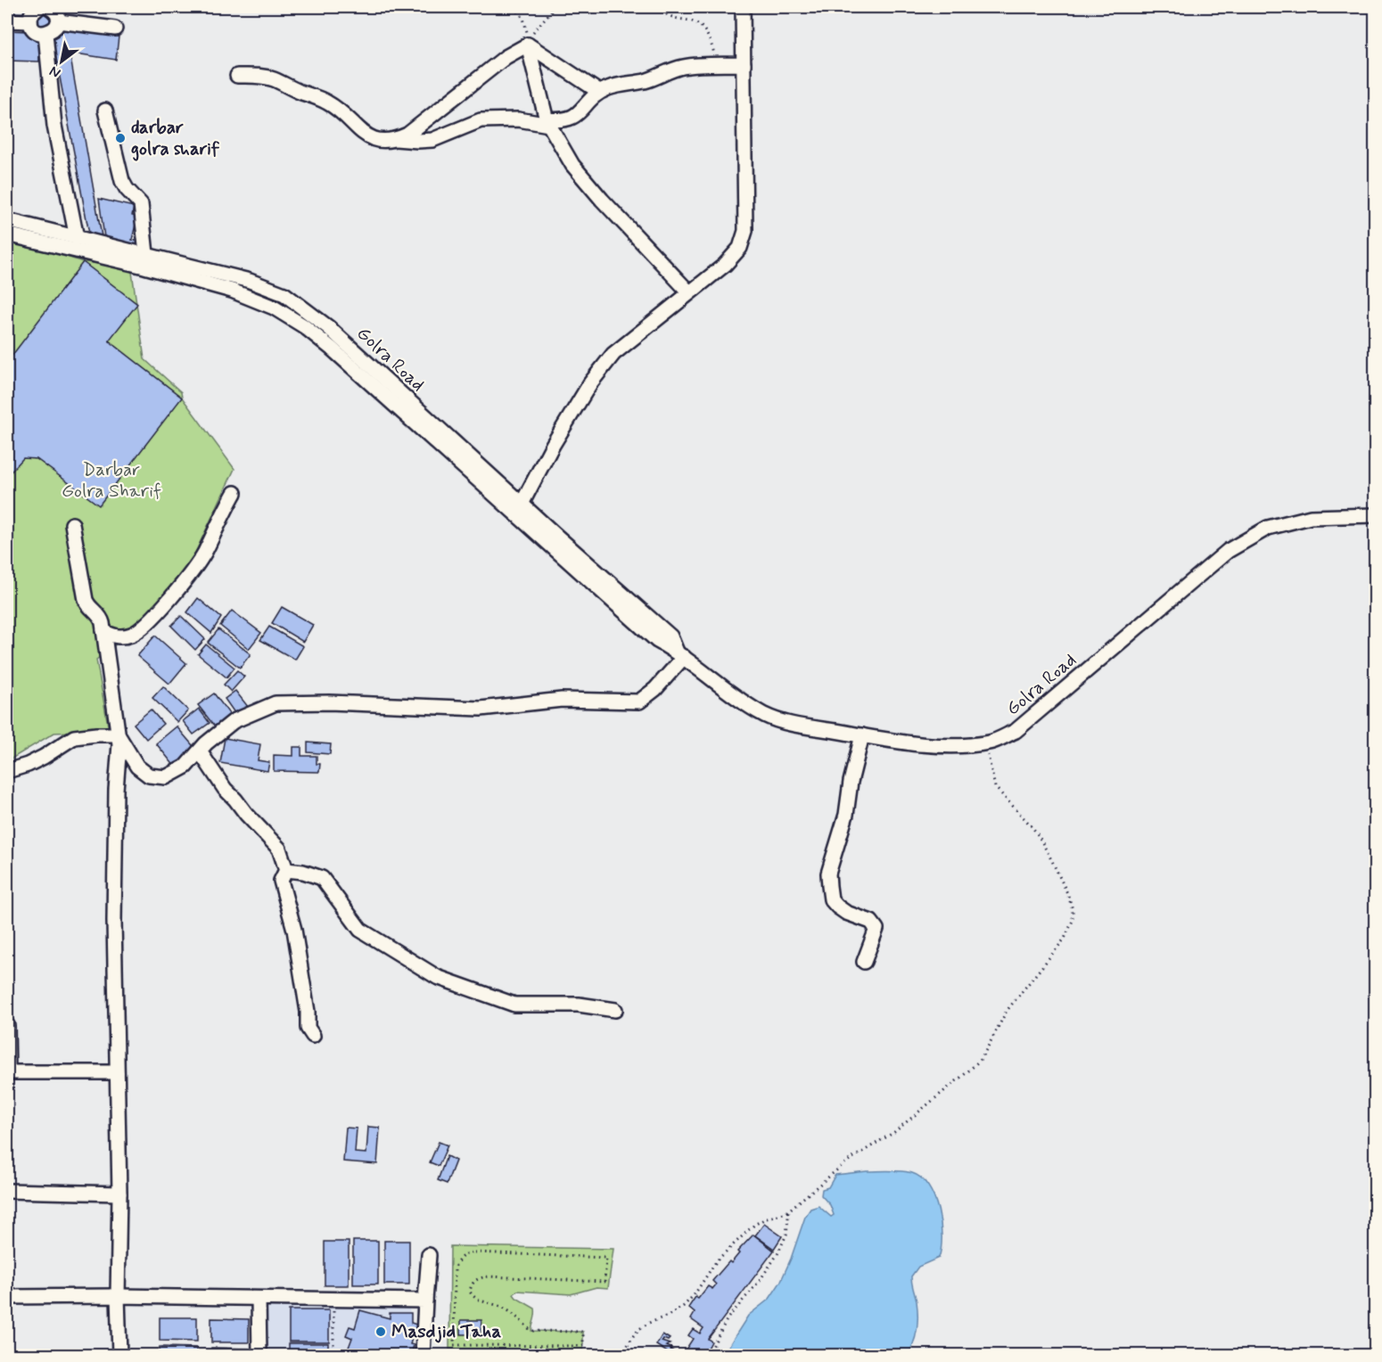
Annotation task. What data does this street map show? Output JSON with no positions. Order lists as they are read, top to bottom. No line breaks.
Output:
{"streets":{"street":["Golra Road"]},"parks":["Darbar Golra Sharif"],"places":["darbar golra sharif","Masdjid Taha"],"north":"bottom left"}
